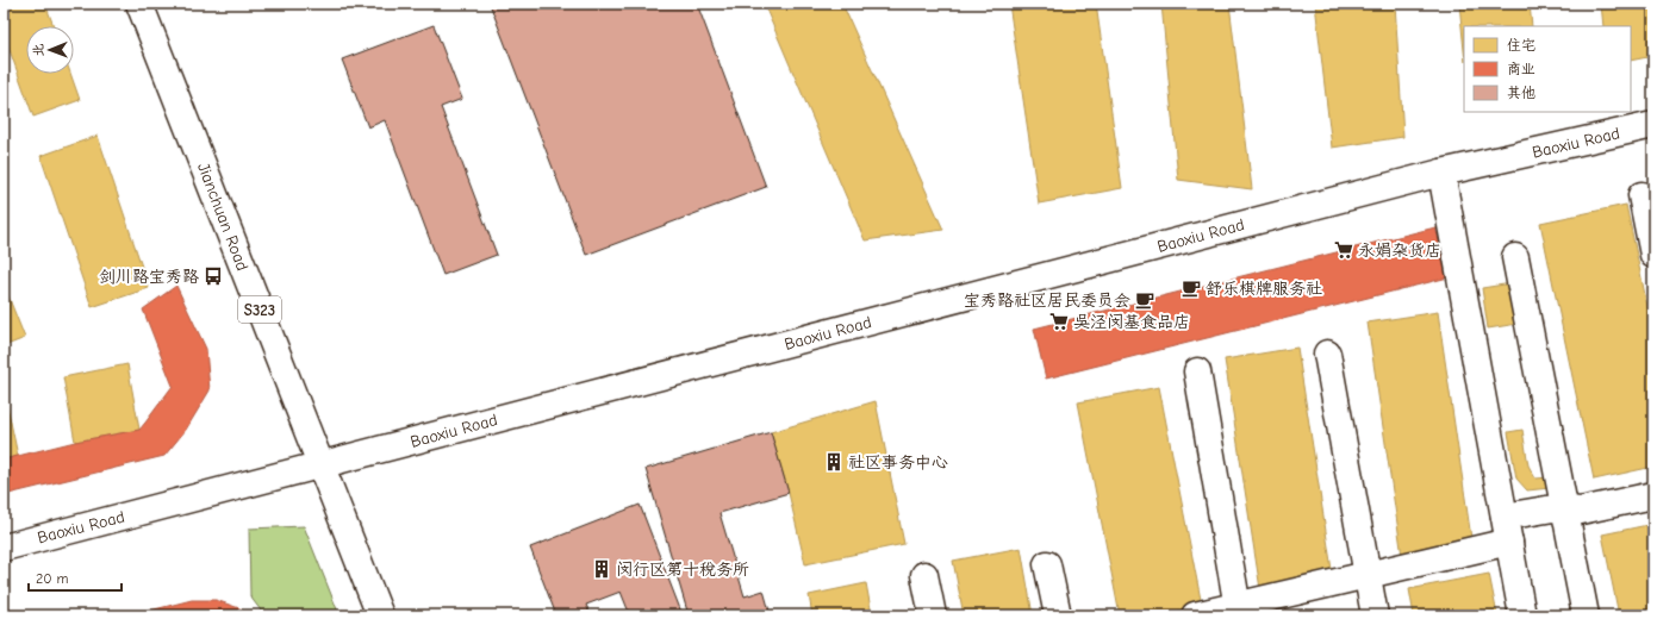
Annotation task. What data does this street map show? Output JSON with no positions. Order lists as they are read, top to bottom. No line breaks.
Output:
{"streets":{"street":["Baoxiu Road","Jianchuan Road","S323"]},"crossings":[["Baoxiu Road","Jianchuan Road"]],"places":{"supermarket":["永娟杂货店","吴泾闵基食品店"],"bus stop":["剑川路宝秀路"],"cafe":["舒乐棋牌服务社","宝秀路社区居民委员会"],"building":["社区事务中心","闵行区第十税务所"]},"legend":["住宅","商业","其他"],"scale_bar":"20 m","north":"left"}
